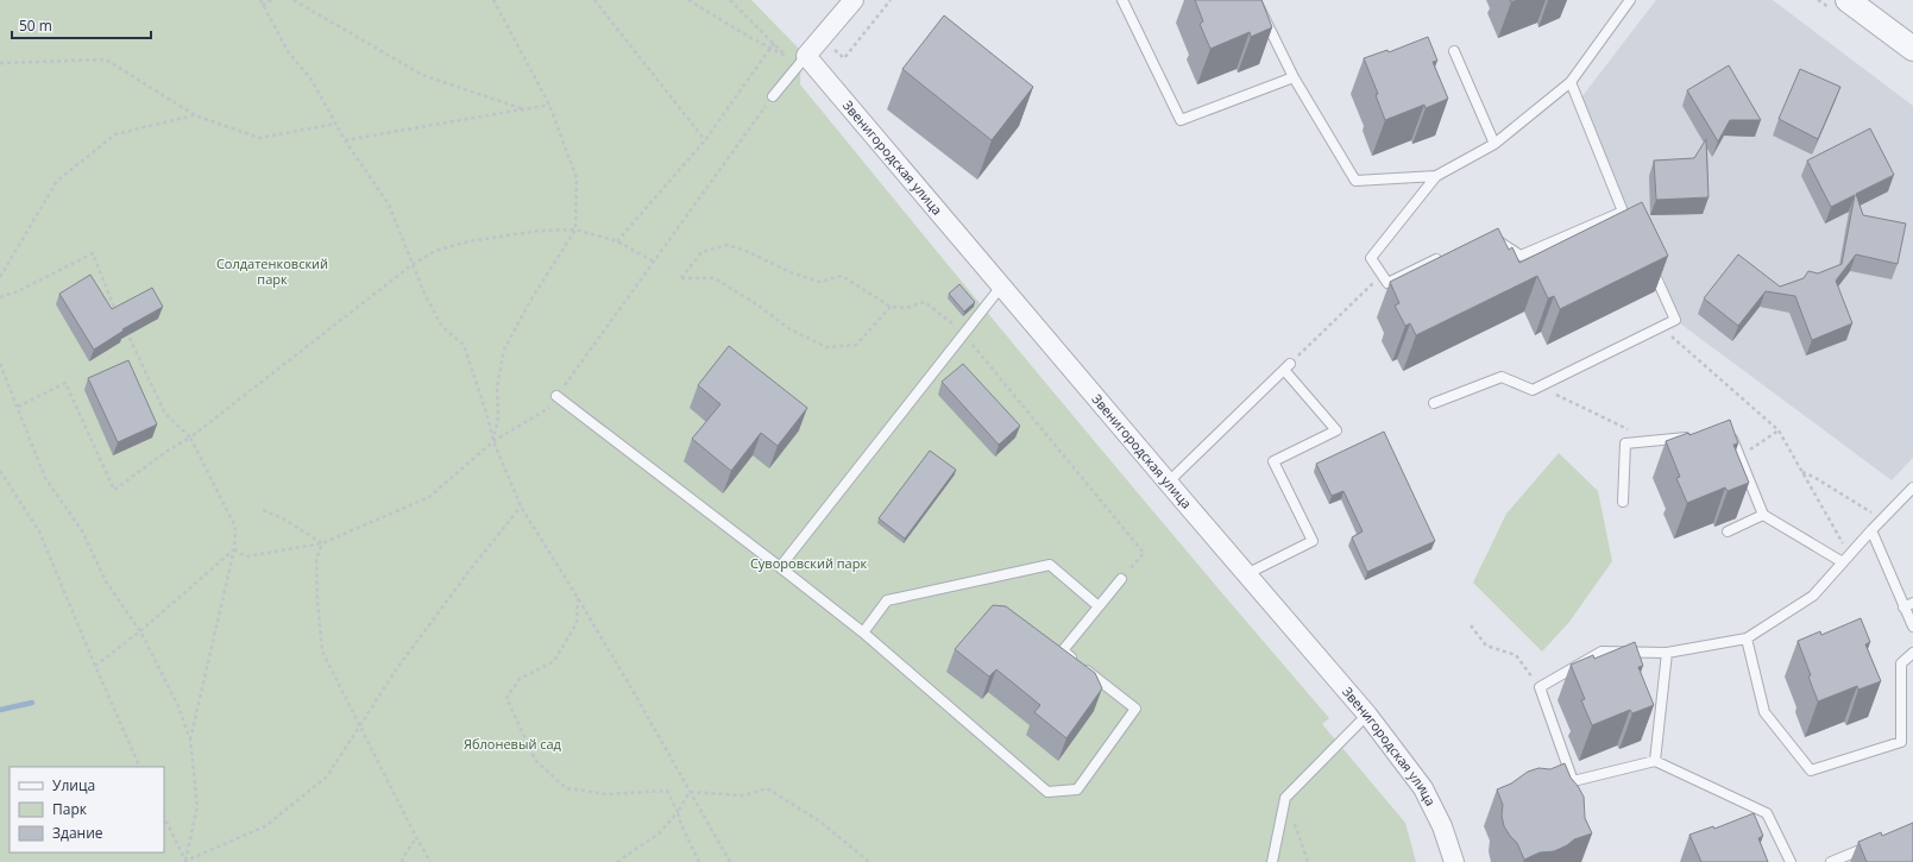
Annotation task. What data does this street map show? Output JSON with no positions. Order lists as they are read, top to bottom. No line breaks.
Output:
{"streets":{"street":["Звенигородская улица"]},"parks":["Солдатенковский парк","Суворовский парк","Яблоневый сад"],"legend":["Улица","Парк","Здание"],"scale_bar":"50 m"}
